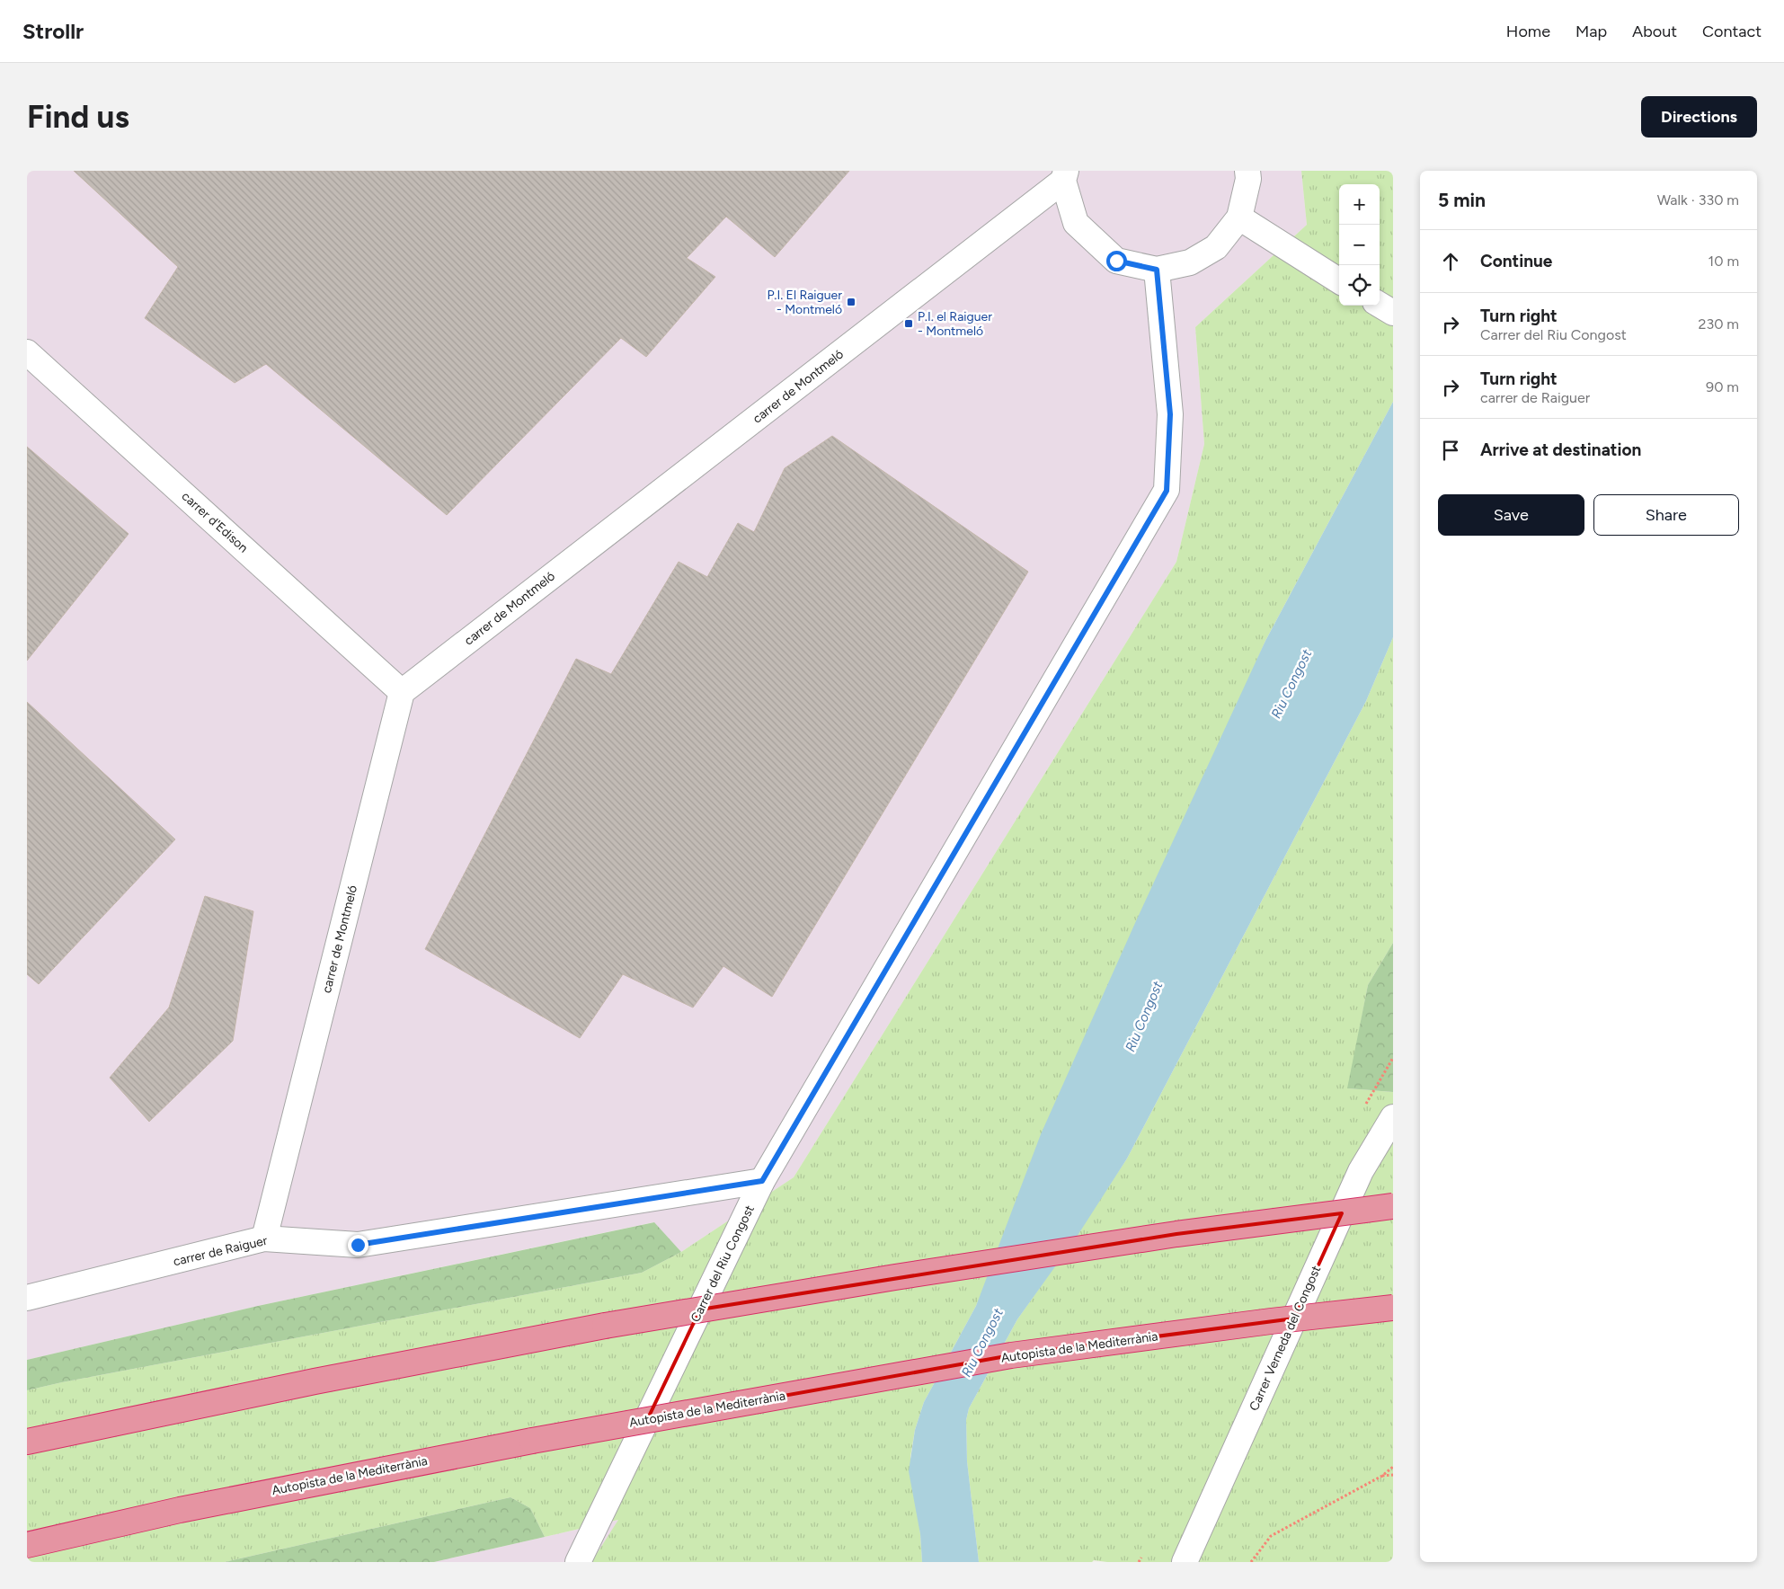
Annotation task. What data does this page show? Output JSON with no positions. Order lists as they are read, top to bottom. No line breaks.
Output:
{"streets":{"highway":["Autopista de la Mediterrània"],"street":["carrer de Montmeló","carrer d'Edison","carrer de Raiguer","Carrer del Riu Congost","Carrer Verneda del Congost"]},"crossings":[["carrer de Montmeló","carrer d'Edison"],["carrer de Montmeló","carrer de Raiguer"],["carrer de Raiguer","Carrer del Riu Congost"]],"water":["Riu Congost"],"places":{"transit":["P.I. El Raiguer - Montmeló","P.I. el Raiguer - Montmeló"]},"page":{"header":"Strollr","nav":["Home","Map","About","Contact"],"buttons":["Directions",["Save","Share"]],"title":"Find us","heading":["5 min","Walk · 330 m"],"map_buttons":["+","−"],"list":[["Continue","10 m"],["Turn right","Carrer del Riu Congost","230 m"],["Turn right","carrer de Raiguer","90 m"],"Arrive at destination"]}}
